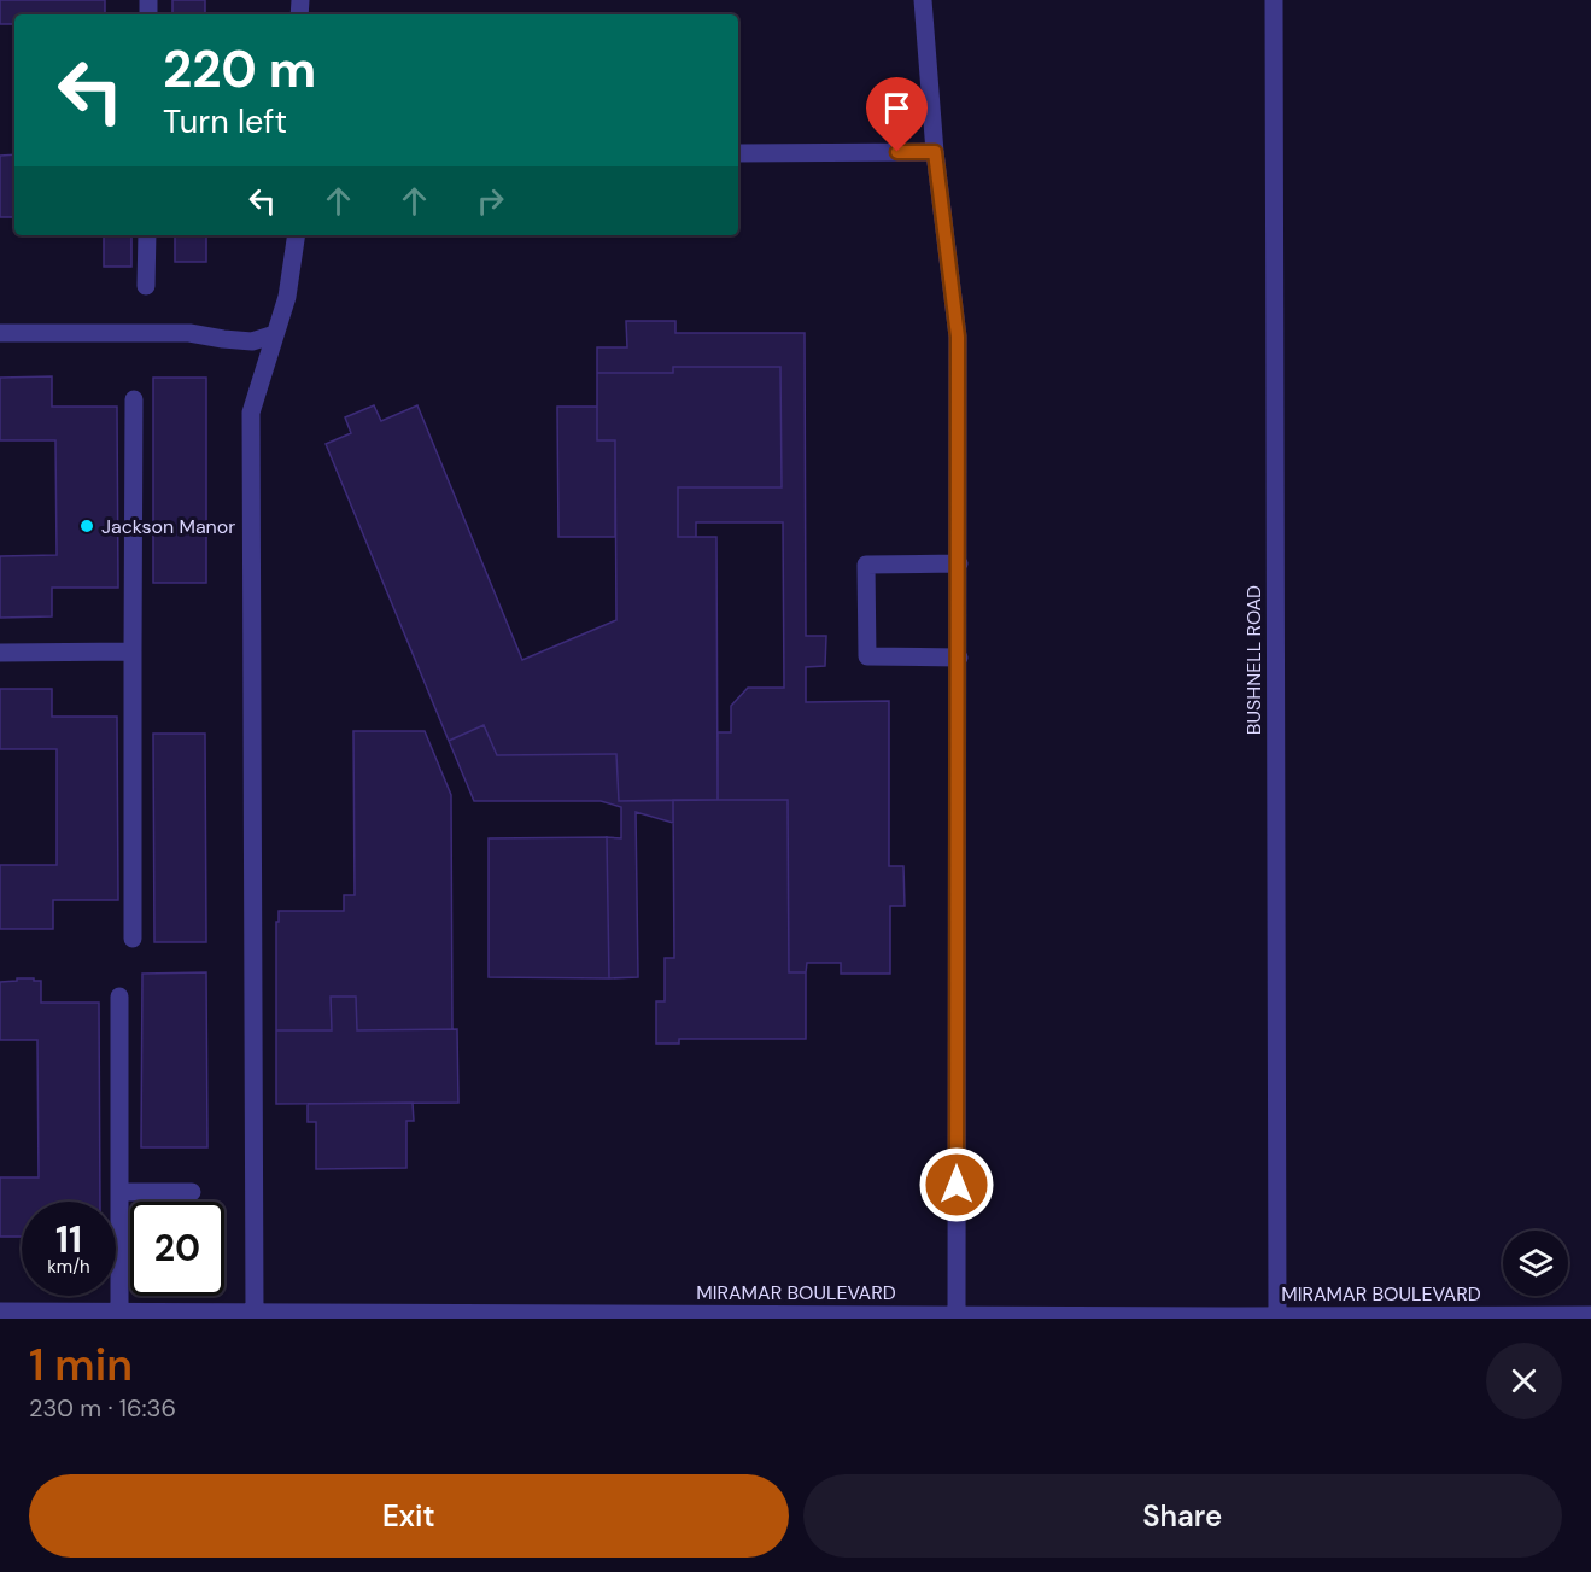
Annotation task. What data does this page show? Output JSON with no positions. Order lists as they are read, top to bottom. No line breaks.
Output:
{"streets":{"street":["BUSHNELL ROAD","MIRAMAR BOULEVARD"]},"crossings":[["BUSHNELL ROAD","MIRAMAR BOULEVARD"]],"places":["Jackson Manor"],"page":{"turn":["220 m","Turn left"],"speed":"11 km/h","limit":"20","heading":["1 min","230 m · 16:36"],"buttons":["Exit","Share"]}}
